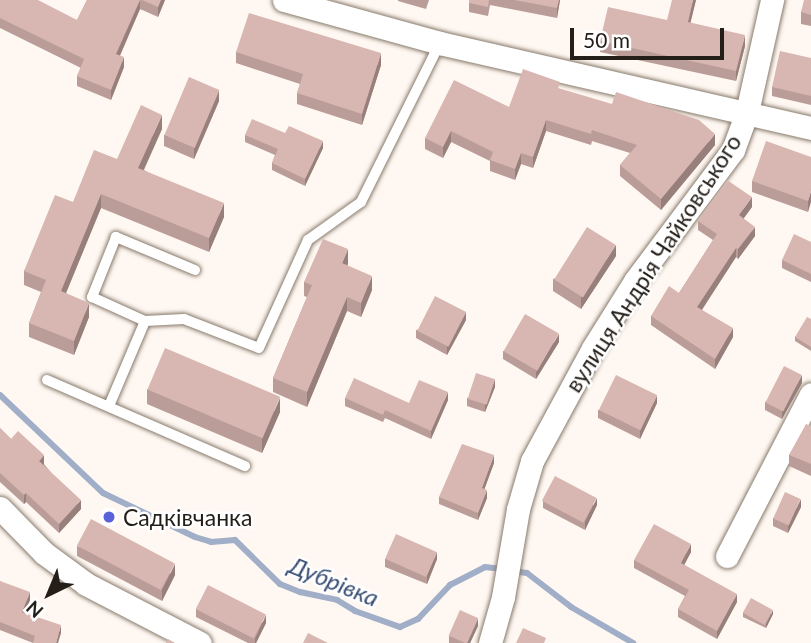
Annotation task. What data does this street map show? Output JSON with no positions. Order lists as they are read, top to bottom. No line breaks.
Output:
{"streets":{"street":["вулиця Андрія Чайковського"]},"water":["Дубрівка"],"places":["Садкiвчанка"],"scale_bar":"50 m","north":"bottom left"}
